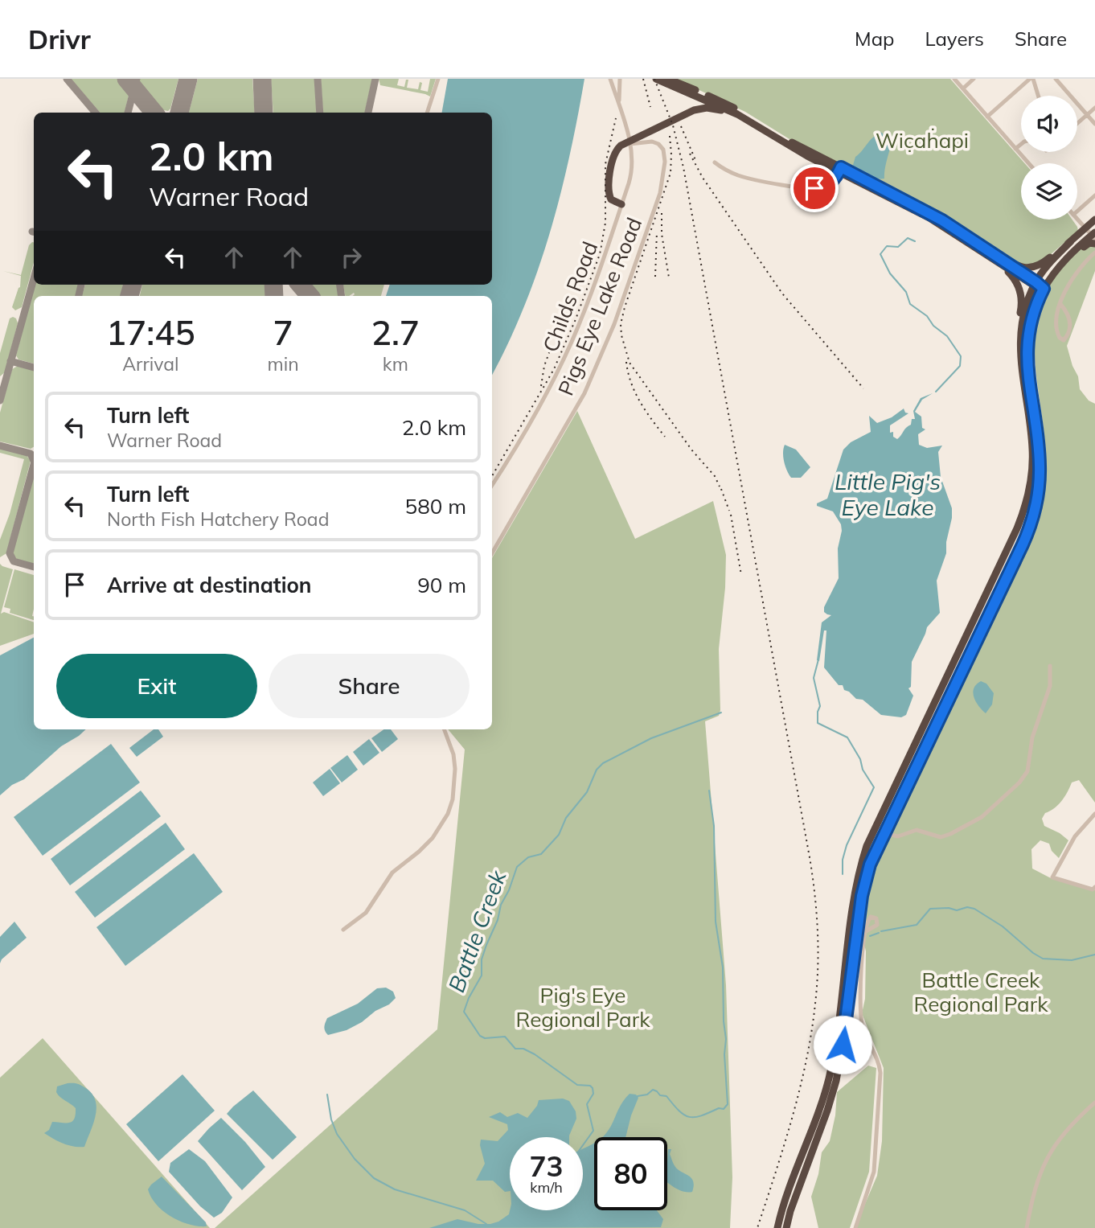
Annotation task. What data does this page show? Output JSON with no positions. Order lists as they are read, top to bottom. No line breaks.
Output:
{"streets":{"street":["Childs Road","Pigs Eye Lake Road"]},"crossings":[["Childs Road","Pigs Eye Lake Road"]],"water":["Little Pig's Eye Lake","Battle Creek"],"parks":["Wic̣aḣapi","Battle Creek Regional Park","Pig's Eye Regional Park"],"page":{"header":"Drivr","nav":["Map","Layers","Share"],"turn":["2.0 km","Warner Road"],"eta":["17:45","Arrival","7","min","2.7","km"],"list":[{"name":"Turn left","note":"Warner Road","value":"2.0 km"},{"name":"Turn left","note":"North Fish Hatchery Road","value":"580 m"},{"name":"Arrive at destination","value":"90 m"}],"buttons":["Exit","Share"],"speed":"73 km/h","limit":"80"}}
